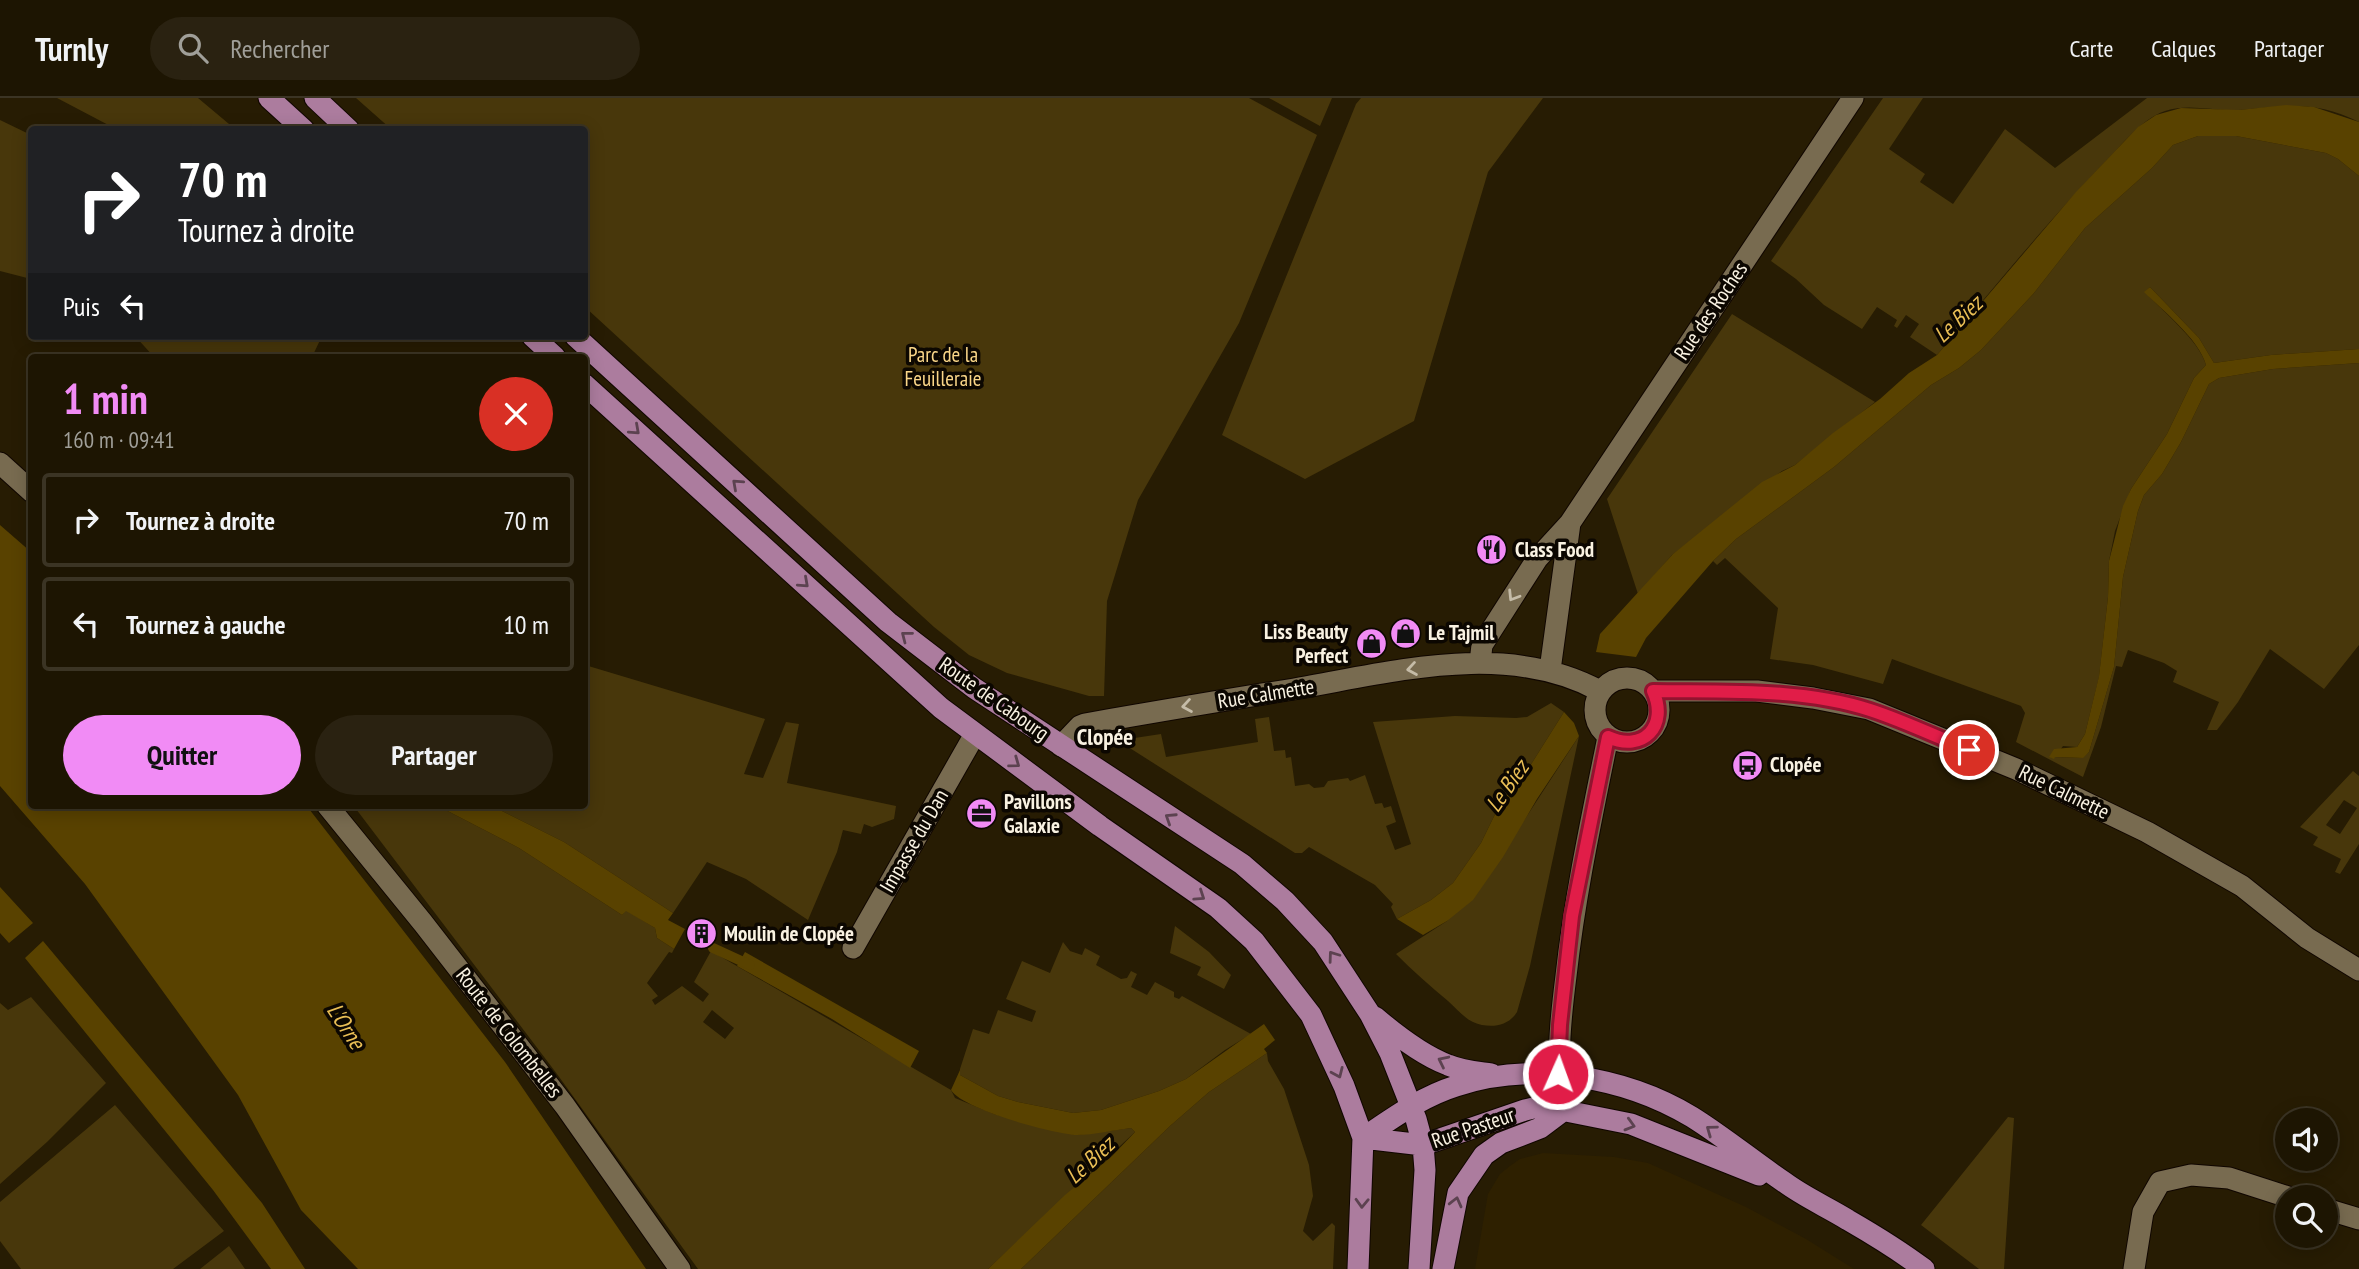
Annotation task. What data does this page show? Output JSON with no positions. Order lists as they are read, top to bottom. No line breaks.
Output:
{"streets":{"main road":["Route de Cabourg","Rue Pasteur"],"street":["Rue des Roches","Rue Calmette","Impasse du Dan","Route de Colombelles"]},"crossings":[["Rue des Roches","Rue Calmette"],["Rue Calmette","Route de Cabourg"],["Route de Cabourg","Impasse du Dan"],["Route de Cabourg","Rue Pasteur"]],"districts":["Clopée"],"water":["Le Biez","L'Orne"],"parks":["Parc de la Feuilleraie"],"places":{"restaurant":["Class Food"],"shop":["Le Tajmil","Liss Beauty Perfect"],"bus stop":["Clopée"],"office":["Pavillons Galaxie"],"building":["Moulin de Clopée"]},"page":{"header":"Turnly","search":"Rechercher","nav":["Carte","Calques","Partager"],"turn":["70 m","Tournez à droite"],"then":"Puis","heading":["1 min","160 m · 09:41"],"list":[{"name":"Tournez à droite","value":"70 m"},{"name":"Tournez à gauche","value":"10 m"}],"buttons":["Quitter","Partager"]}}
